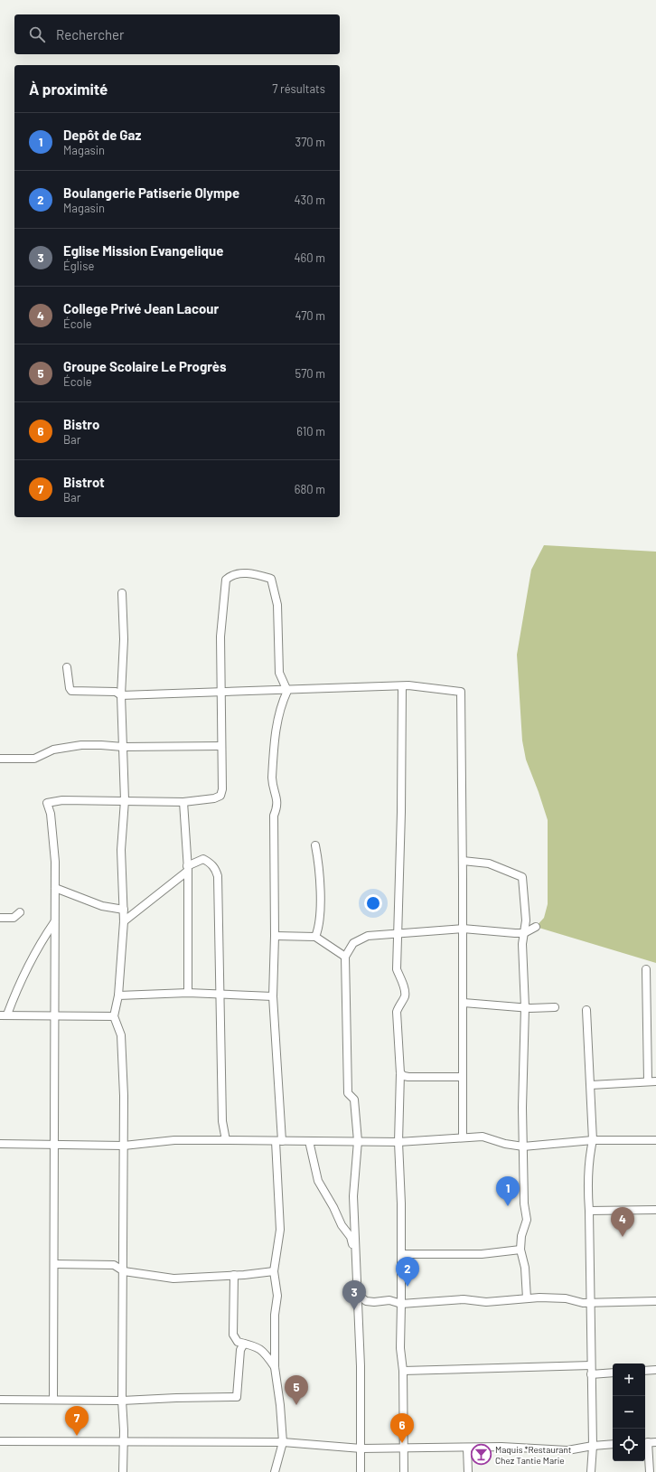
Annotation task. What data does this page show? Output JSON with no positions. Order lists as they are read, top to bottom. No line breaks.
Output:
{"places":{"bar":["Maquis *Restaurant Chez Tantie Marie"]},"page":{"search":"Rechercher","heading":["À proximité","7 résultats"],"list":[{"mark":"1","name":"Depôt de Gaz","note":"Magasin","value":"370 m"},{"mark":"2","name":"Boulangerie Patiserie Olympe","note":"Magasin","value":"430 m"},{"mark":"3","name":"Eglise Mission Evangelique","note":"Église","value":"460 m"},{"mark":"4","name":"College Privé Jean Lacour","note":"École","value":"470 m"},{"mark":"5","name":"Groupe Scolaire Le Progrès","note":"École","value":"570 m"},{"mark":"6","name":"Bistro","note":"Bar","value":"610 m"},{"mark":"7","name":"Bistrot","note":"Bar","value":"680 m"}],"pins":["1","4","2","3","5","7","6"],"map_buttons":["+","−"]}}
